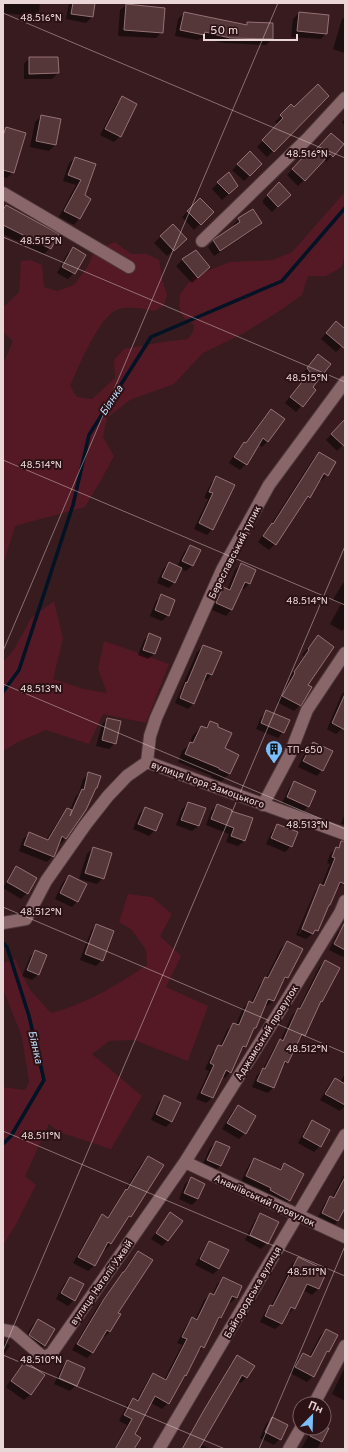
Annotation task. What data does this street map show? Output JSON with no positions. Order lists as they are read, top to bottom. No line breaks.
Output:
{"streets":{"street":["Береславський тупик","вулиця Ігоря Замоцького","Аджамський провулок","Ананіївський провулок","вулиця Наталії Ужвій","Байгородська вулиця"]},"crossings":[["Береславський тупик","вулиця Ігоря Замоцького"],["Аджамський провулок","Ананіївський провулок"],["Аджамський провулок","вулиця Наталії Ужвій"],["Ананіївський провулок","вулиця Наталії Ужвій"],["Ананіївський провулок","Байгородська вулиця"]],"water":["Біянка"],"places":{"building":["ТП-650"]},"scale_bar":"50 m","north":"top right","coordinates":["48.516°N","48.515°N","48.514°N","48.513°N","48.512°N","48.511°N","48.510°N"]}
